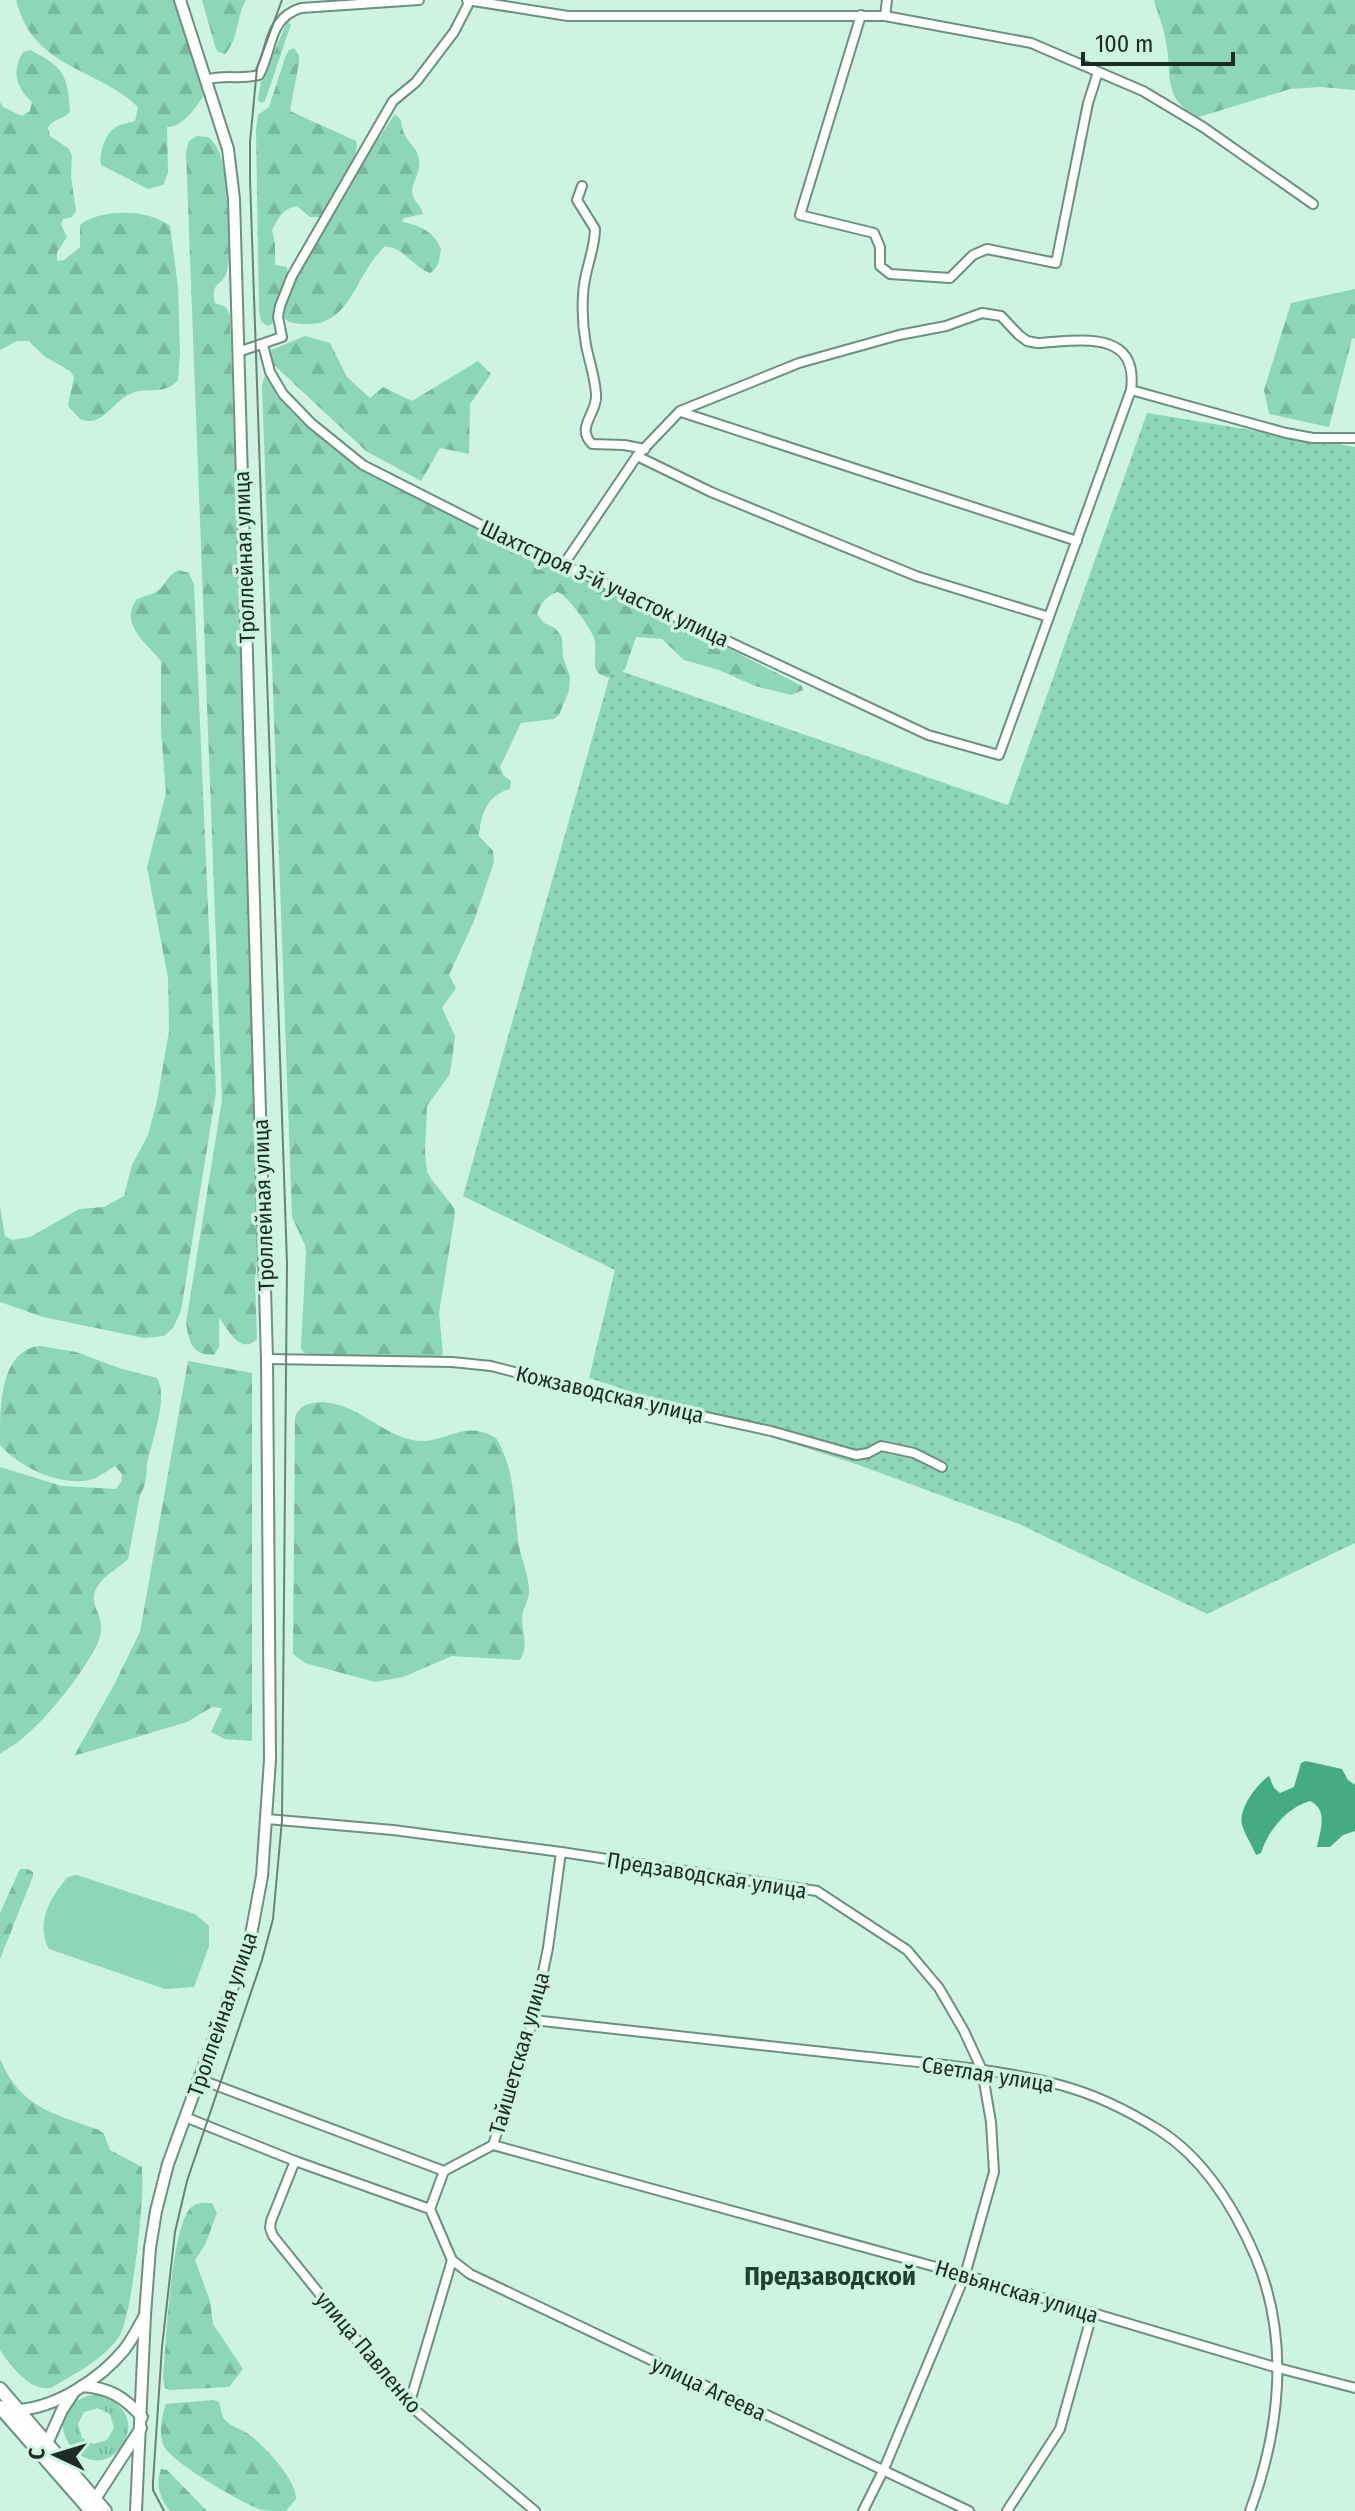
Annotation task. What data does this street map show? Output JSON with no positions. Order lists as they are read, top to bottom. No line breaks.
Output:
{"streets":{"street":["Троллейная улица","Шахтстроя 3-й участок улица","Кожзаводская улица","Предзаводская улица","Тайшетская улица","Светлая улица","Невьянская улица","улица Павленко","улица Агеева"]},"crossings":[["Троллейная улица","Кожзаводская улица"],["Троллейная улица","Предзаводская улица"],["Предзаводская улица","Тайшетская улица"],["Предзаводская улица","Светлая улица"],["Предзаводская улица","Невьянская улица"],["Предзаводская улица","улица Агеева"],["Тайшетская улица","Светлая улица"],["Тайшетская улица","Невьянская улица"],["Светлая улица","Невьянская улица"]],"districts":["Предзаводской"],"scale_bar":"100 m","north":"left"}
